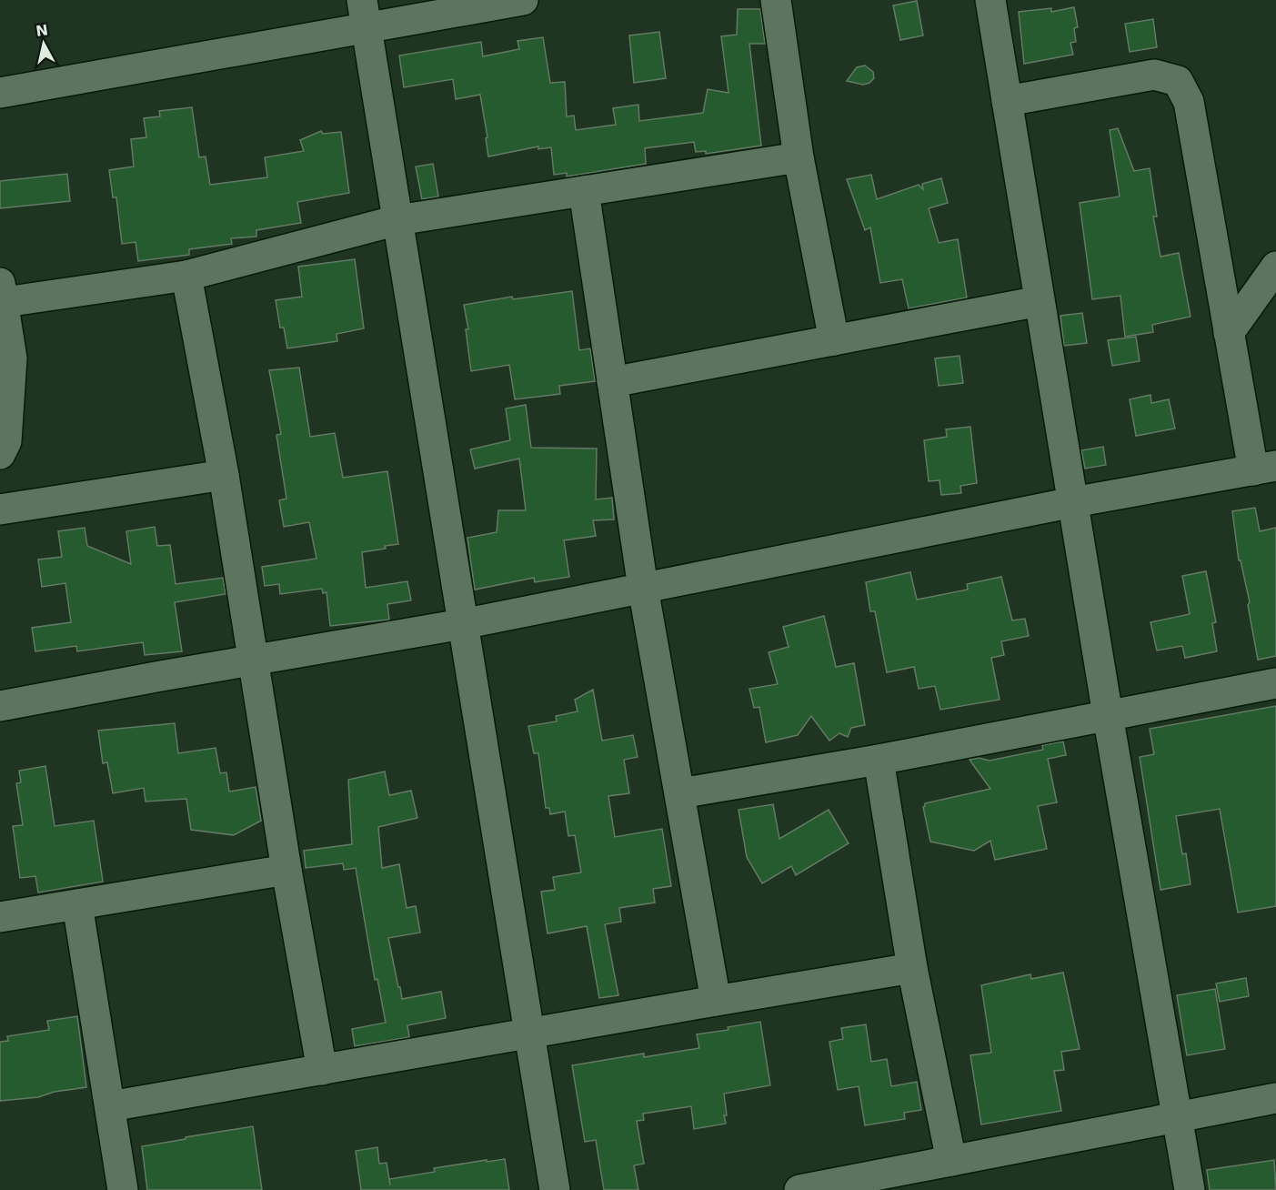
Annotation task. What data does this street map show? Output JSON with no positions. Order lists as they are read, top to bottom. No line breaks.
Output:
{"north":"top"}
